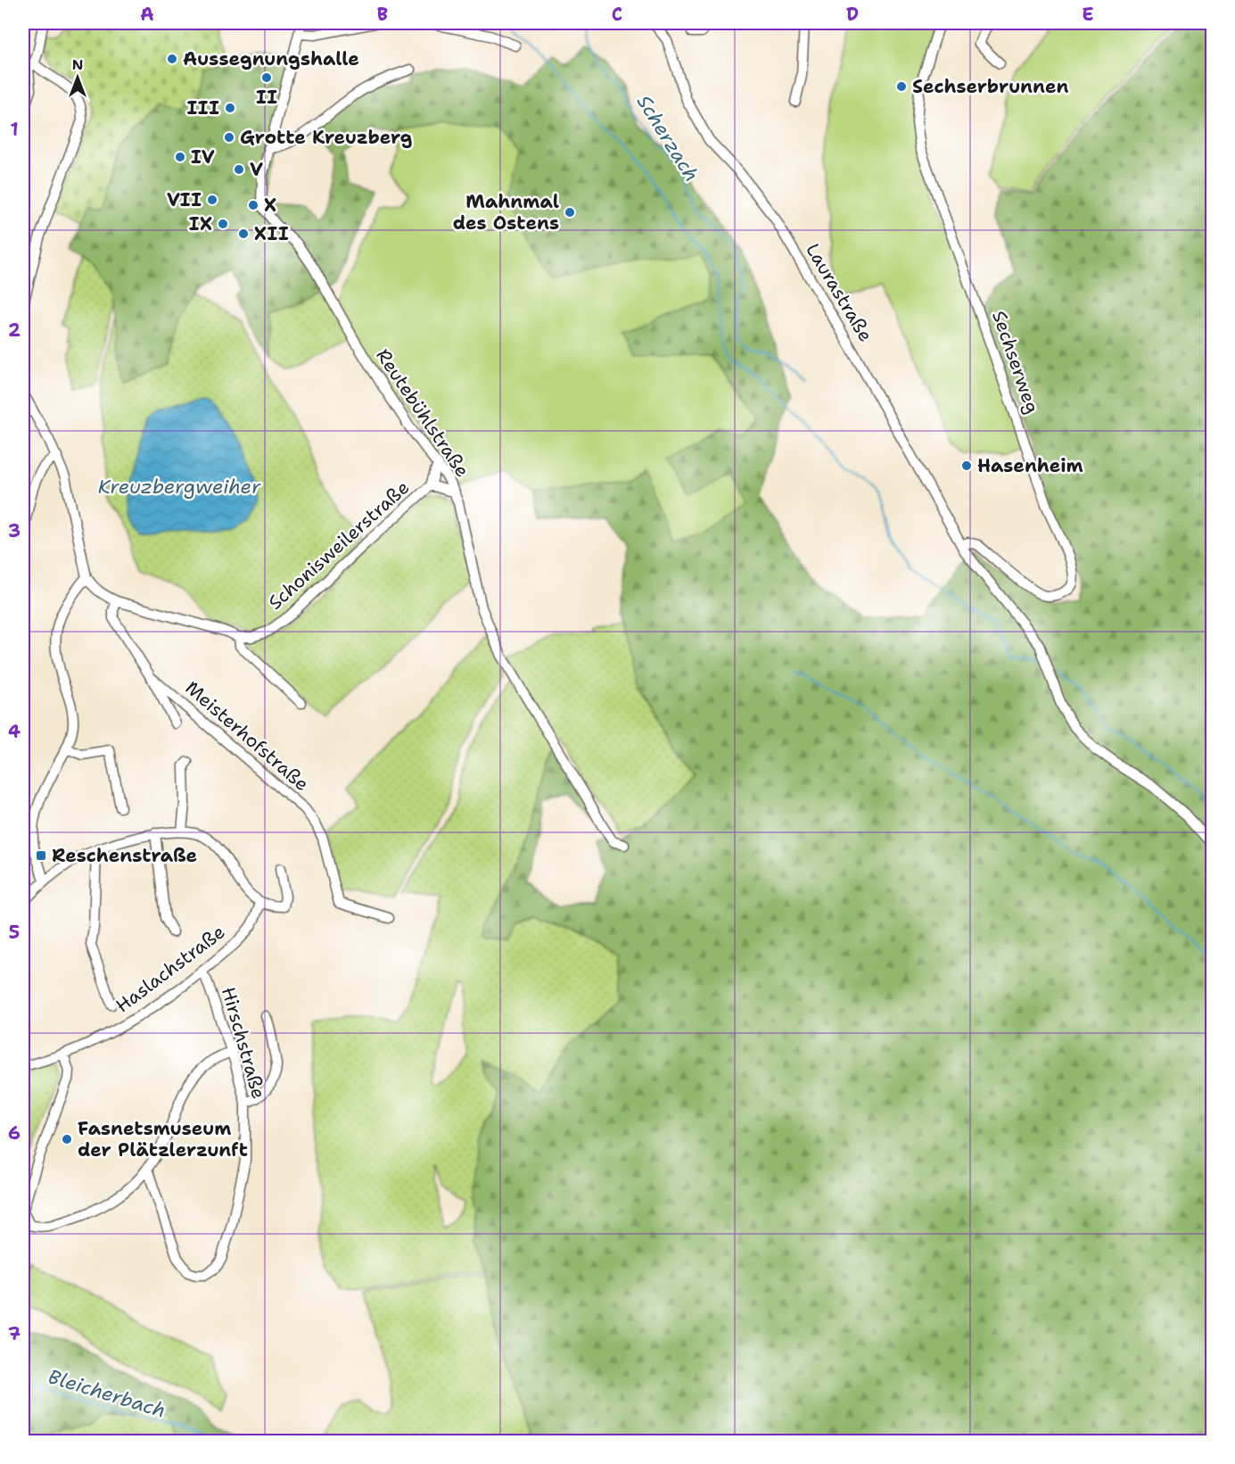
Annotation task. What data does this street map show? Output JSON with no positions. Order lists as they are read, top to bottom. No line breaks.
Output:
{"streets":{"street":["Laurastraße","Sechserweg","Reutebühlstraße","Schonisweilerstraße","Meisterhofstraße","Haslachstraße","Hirschstraße"]},"crossings":[["Laurastraße","Sechserweg"],["Reutebühlstraße","Schonisweilerstraße"],["Haslachstraße","Hirschstraße"]],"water":["Scherzach","Kreuzbergweiher","Bleicherbach"],"places":{"other":["Aussegnungshalle","II","Sechserbrunnen","III","Grotte Kreuzberg","IV","V","VII","X","Mahnmal des Ostens","IX","XII","Hasenheim","Fasnetsmuseum der Plätzlerzunft"],"transit":["Reschenstraße"]},"north":"top","grid":{"columns":["A","B","C","D","E"],"rows":["1","2","3","4","5","6","7"]}}
